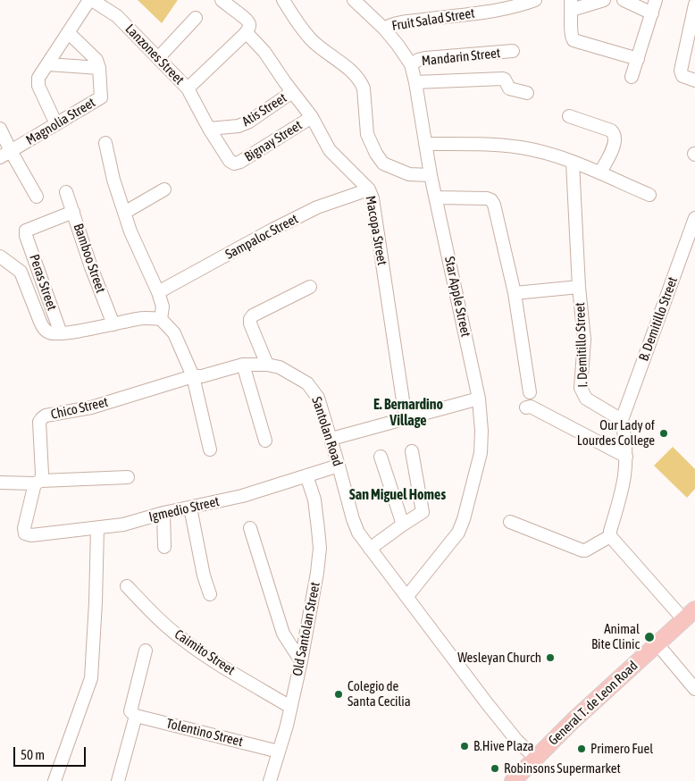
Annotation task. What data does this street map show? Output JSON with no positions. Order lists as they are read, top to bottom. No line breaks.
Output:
{"streets":{"main road":["General T. de Leon Road"],"street":["Fruit Salad Street","Lanzones Street","Mandarin Street","Atis Street","Magnolia Street","Bignay Street","Macopa Street","Sampaloc Street","Bamboo Street","Peras Street","Star Apple Street","B. Demitillo Street","I. Demitillo Street","Chico Street","Santolan Road","Igmedio Street","Old Santolan Street","Caimito Street","Tolentino Street"]},"crossings":[["Fruit Salad Street","Star Apple Street"],["Lanzones Street","Atis Street"],["Lanzones Street","Bignay Street"],["Mandarin Street","Star Apple Street"],["Atis Street","Macopa Street"],["Bignay Street","Macopa Street"],["Macopa Street","Sampaloc Street"],["Bamboo Street","Peras Street"],["Star Apple Street","Santolan Road"],["B. Demitillo Street","I. Demitillo Street"],["Chico Street","Santolan Road"],["Chico Street","Igmedio Street"],["Santolan Road","Igmedio Street"],["Santolan Road","General T. de Leon Road"],["Igmedio Street","Old Santolan Street"],["Old Santolan Street","Caimito Street"],["Old Santolan Street","Tolentino Street"]],"districts":["E. Bernardino Village","San Miguel Homes"],"places":["Our Lady of Lourdes College","Animal Bite Clinic","Wesleyan Church","Colegio de Santa Cecilia","B.Hive Plaza","Primero Fuel","Robinsons Supermarket"],"scale_bar":"50 m"}
